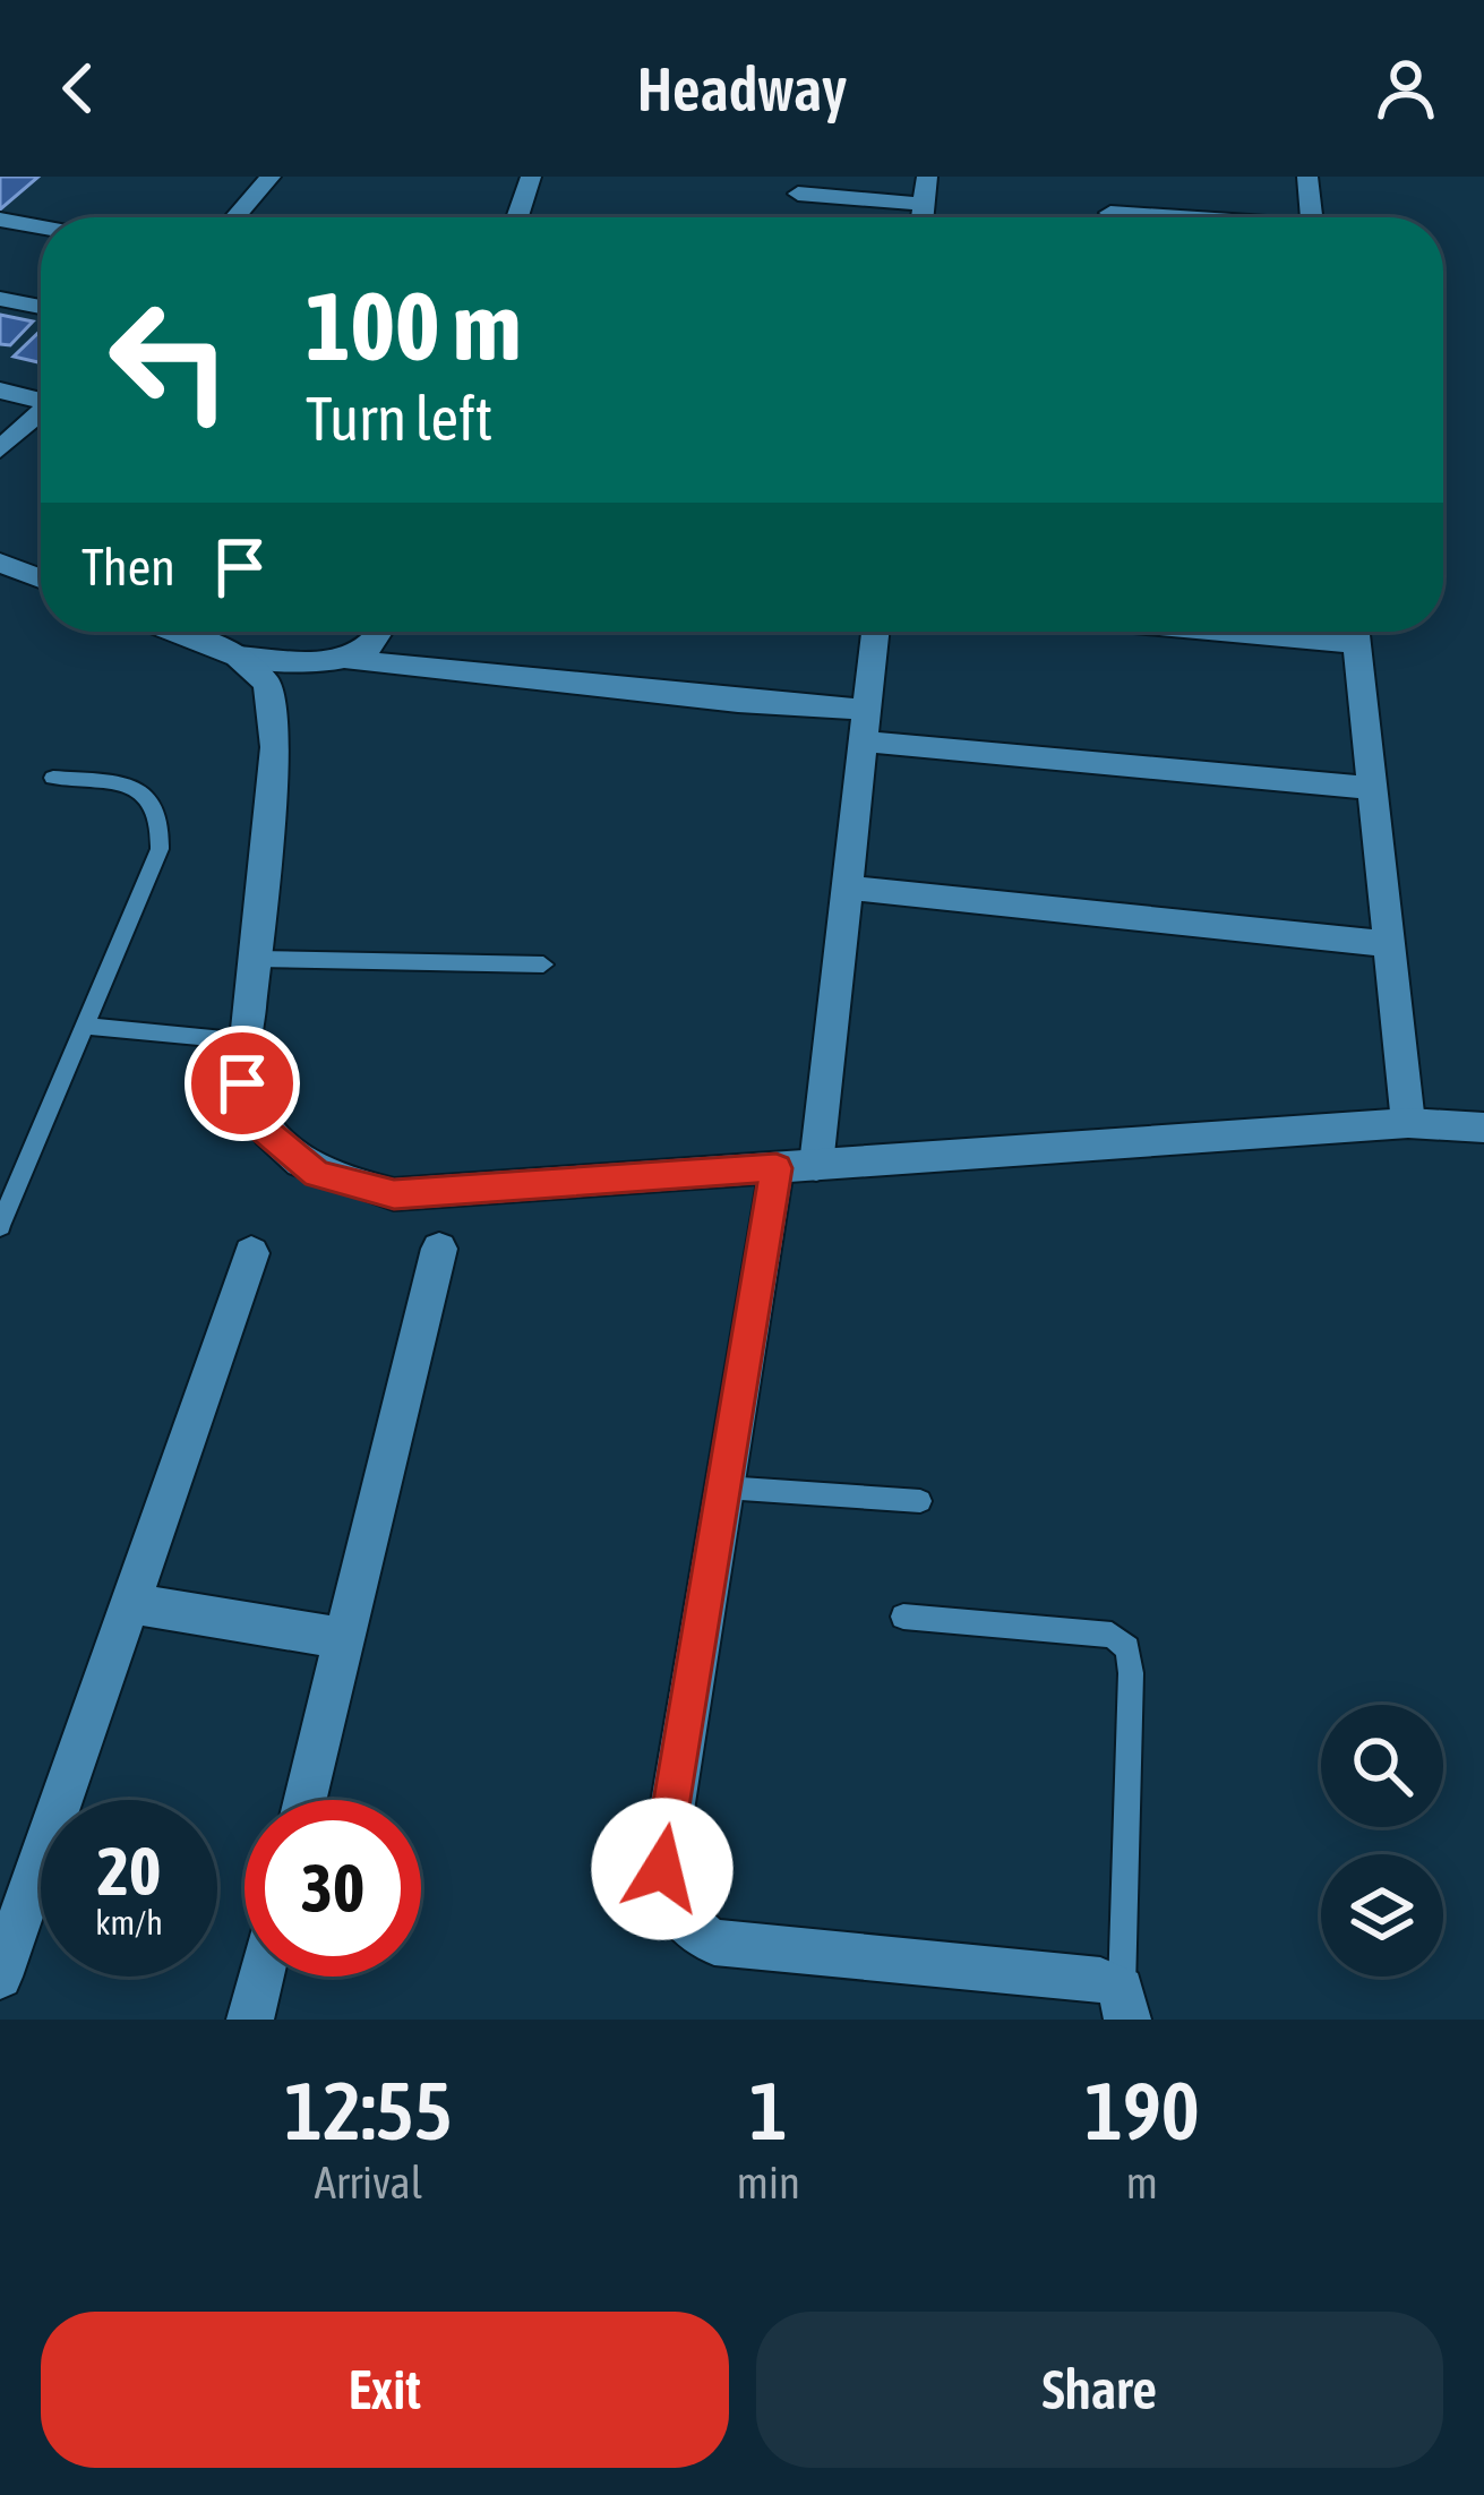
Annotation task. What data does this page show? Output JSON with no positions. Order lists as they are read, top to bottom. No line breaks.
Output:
{"page":{"header":"Headway","turn":["100 m","Turn left"],"then":"Then","speed":"20 km/h","limit":"30","eta":["12:55","Arrival","1","min","190","m"],"buttons":["Exit","Share"]}}
